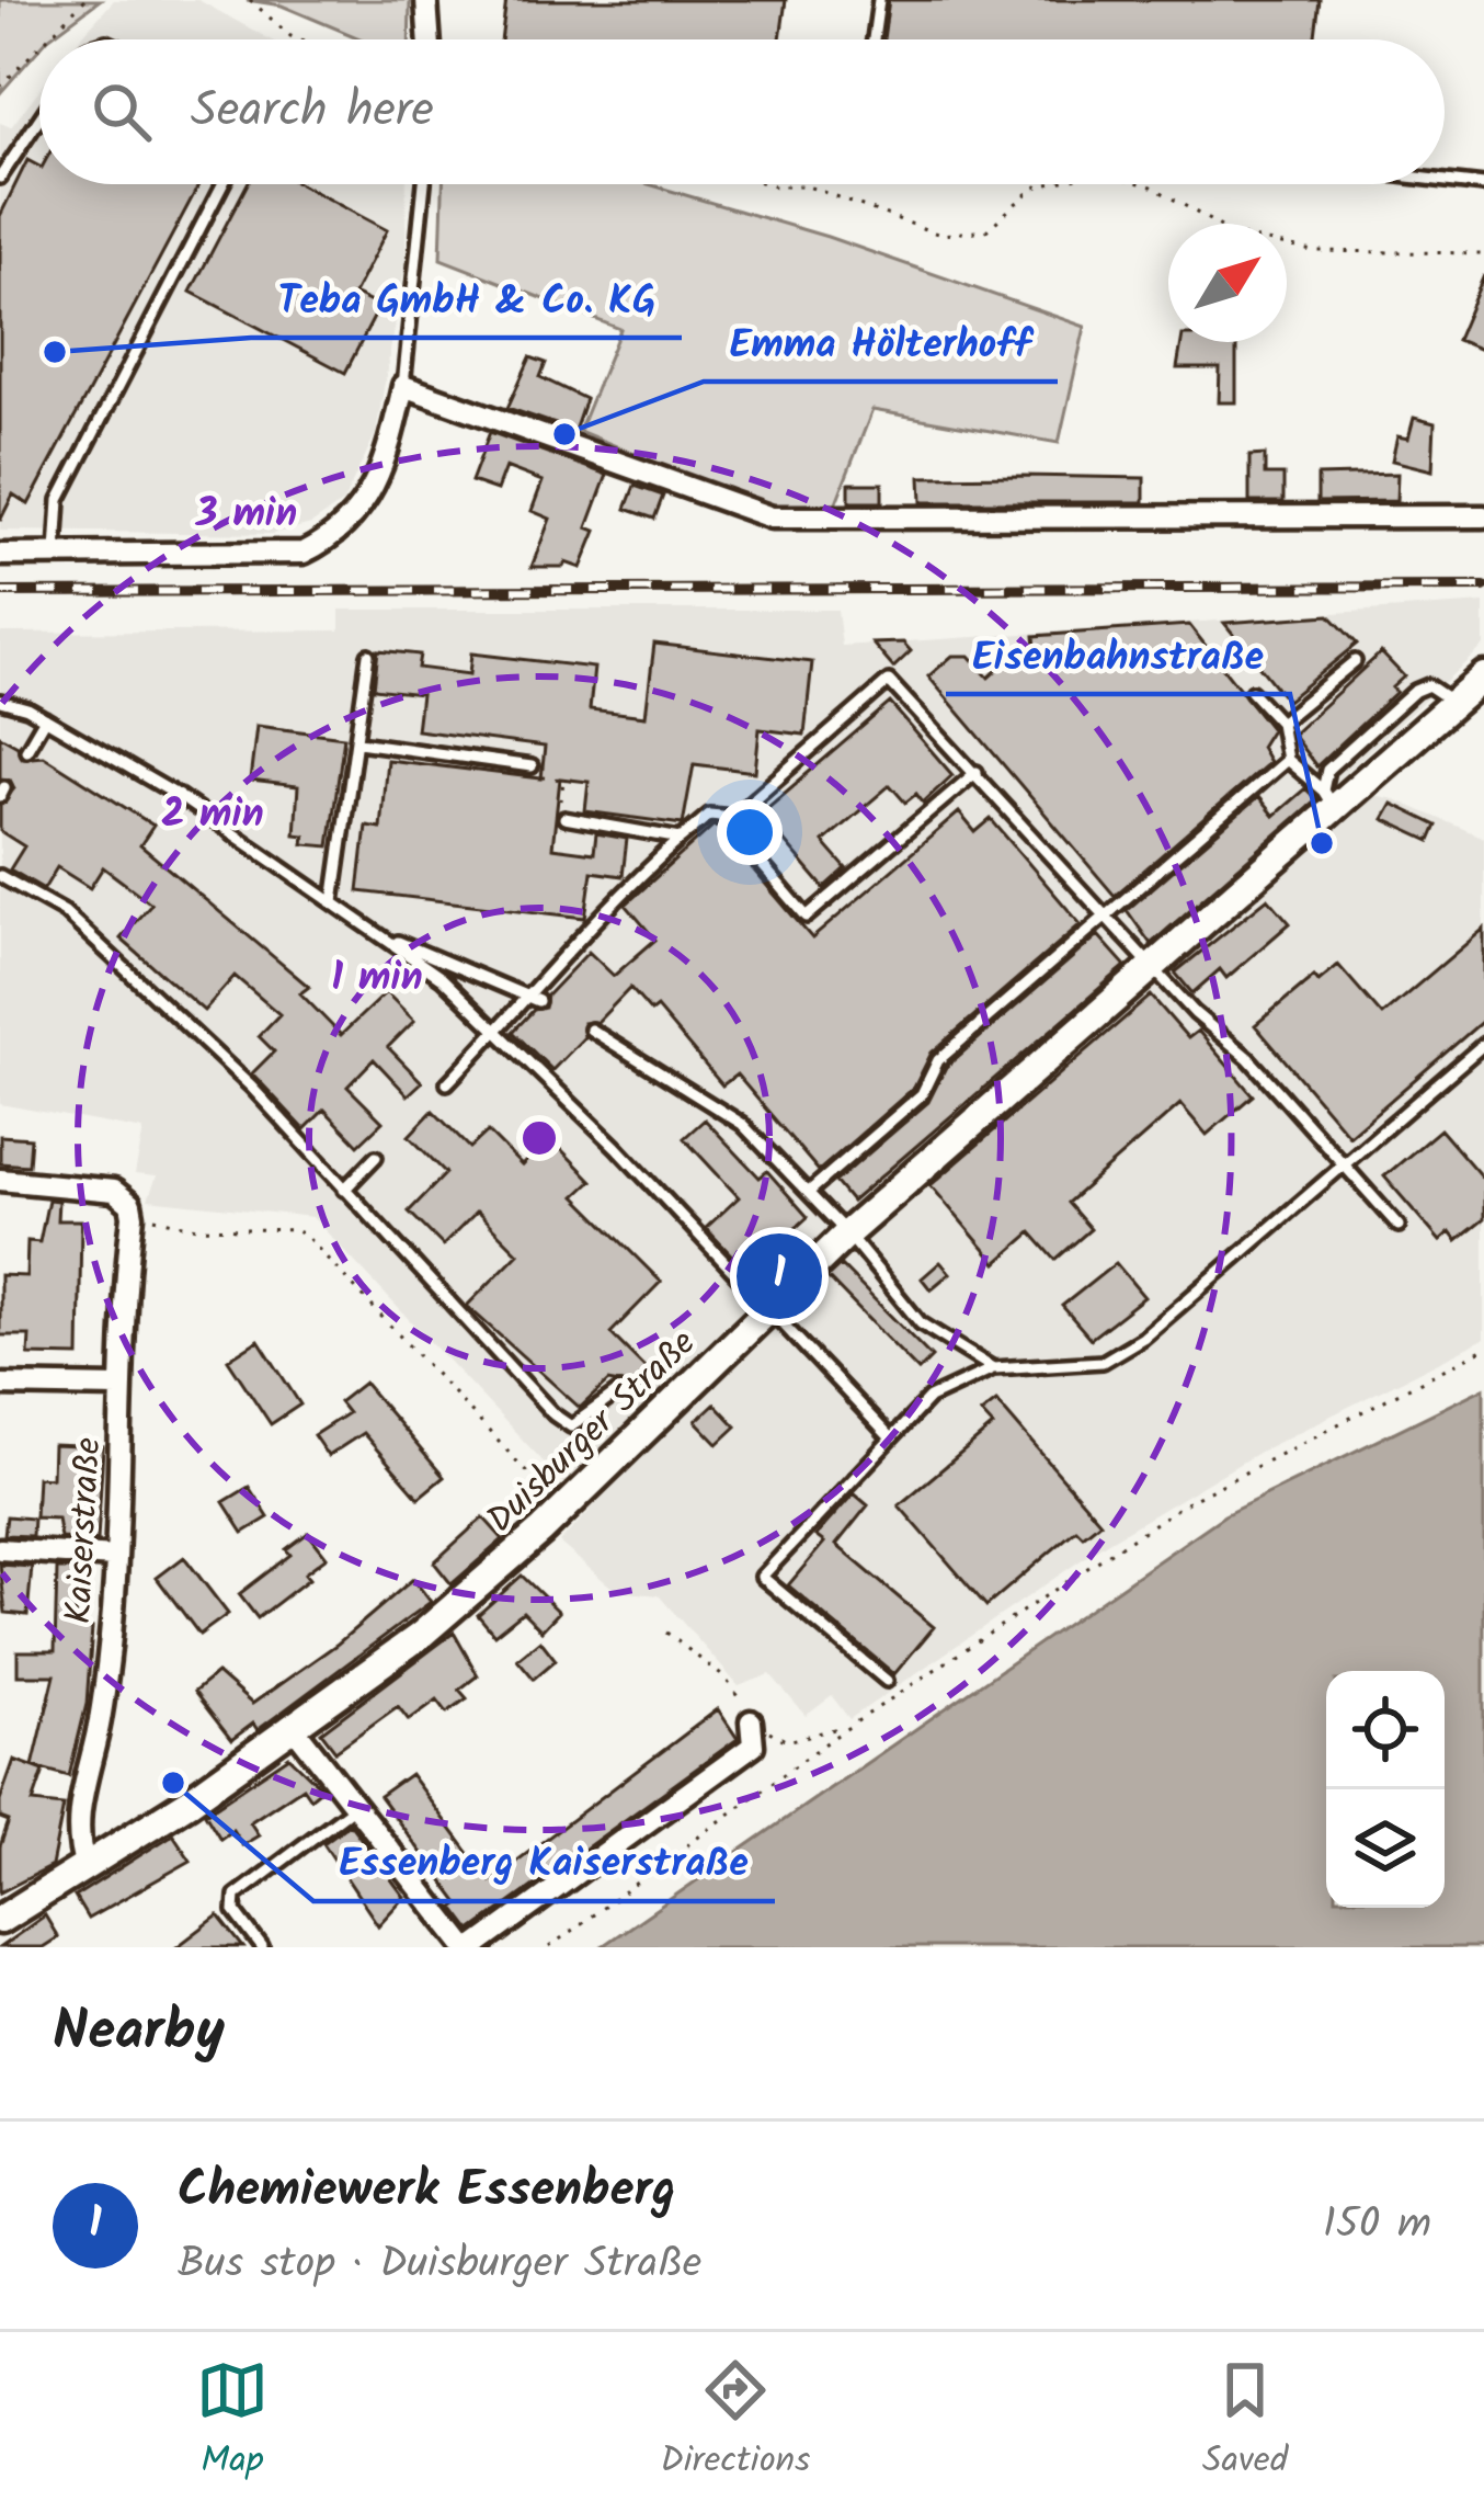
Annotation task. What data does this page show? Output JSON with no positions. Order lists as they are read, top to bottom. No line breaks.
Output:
{"streets":{"main road":["Duisburger Straße"],"street":["Kaiserstraße"]},"crossings":[["Duisburger Straße","Kaiserstraße"]],"places":["Teba GmbH & Co. KG","Emma Hölterhoff","Eisenbahnstraße","Essenberg Kaiserstraße"],"north":"top right","page":{"search":"Search here","pins":"1","heading":"Nearby","list":[{"mark":"1","name":"Chemiewerk Essenberg","note":"Bus stop · Duisburger Straße","value":"150 m"}],"nav":["Map","Directions","Saved"]},"rings":["3 min","2 min","1 min"]}
